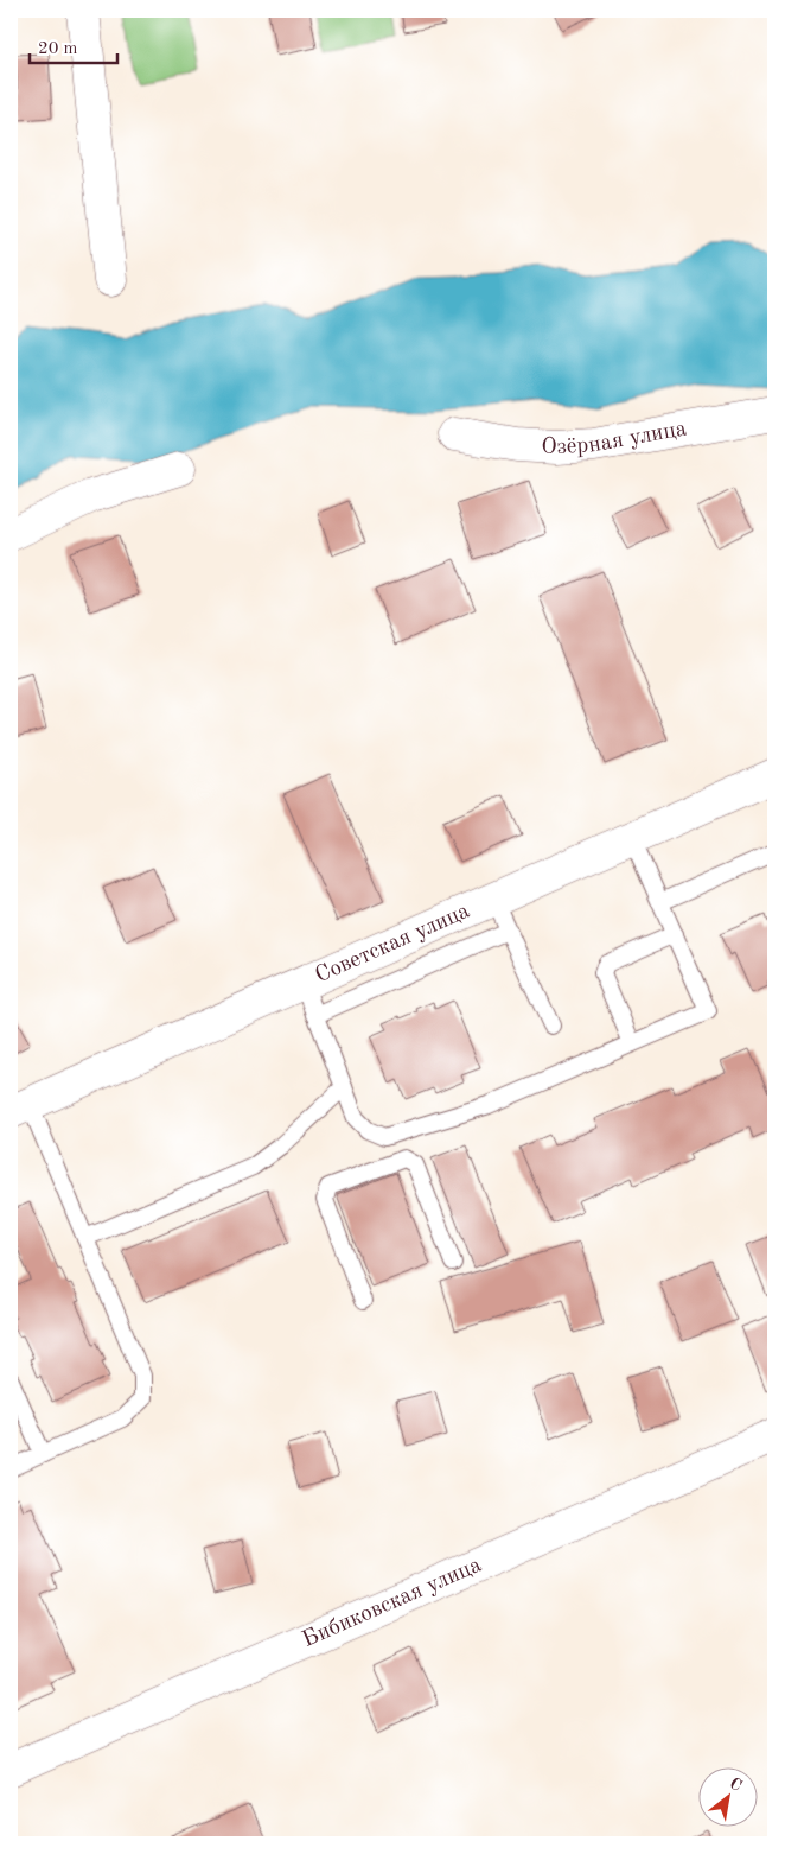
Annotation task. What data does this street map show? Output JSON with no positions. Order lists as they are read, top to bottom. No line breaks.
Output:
{"streets":{"street":["Озёрная улица","Советская улица","Бибиковская улица"]},"scale_bar":"20 m","north":"top right"}
